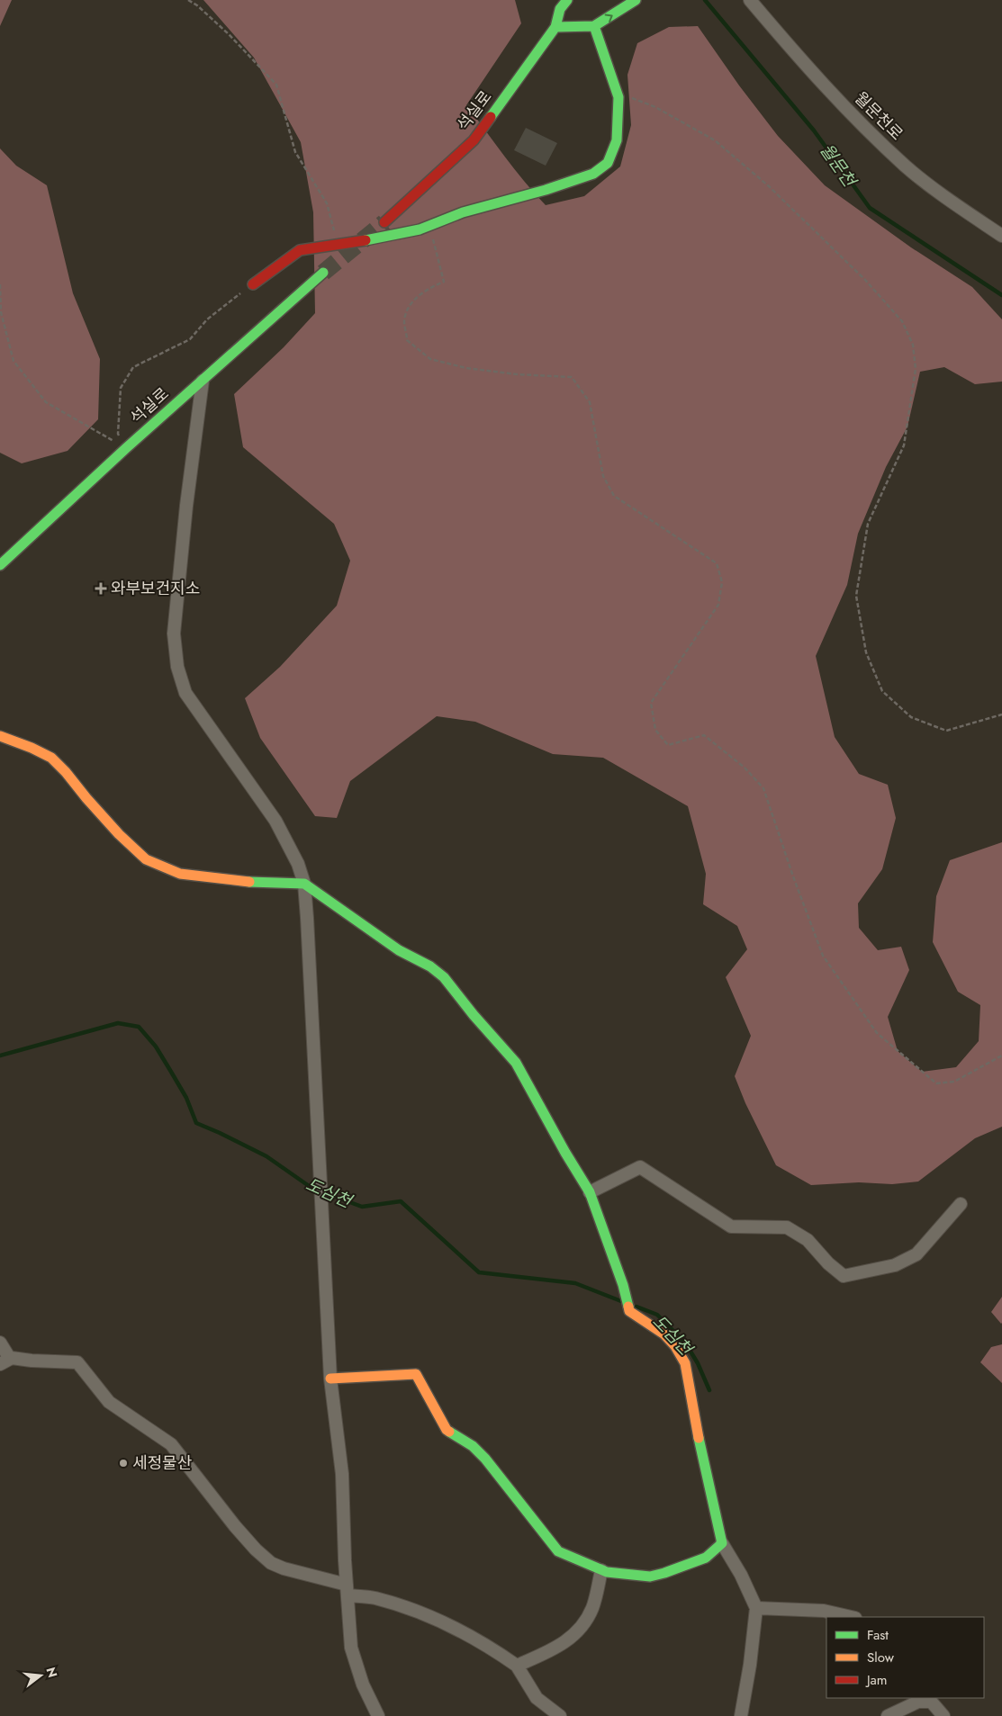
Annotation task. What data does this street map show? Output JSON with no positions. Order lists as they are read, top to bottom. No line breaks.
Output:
{"streets":{"street":["석실로","월문천로"]},"water":["월문천","도심천"],"places":{"health":["와부보건지소"],"other":["세정물산"]},"legend":["Fast","Slow","Jam"],"north":"right"}
